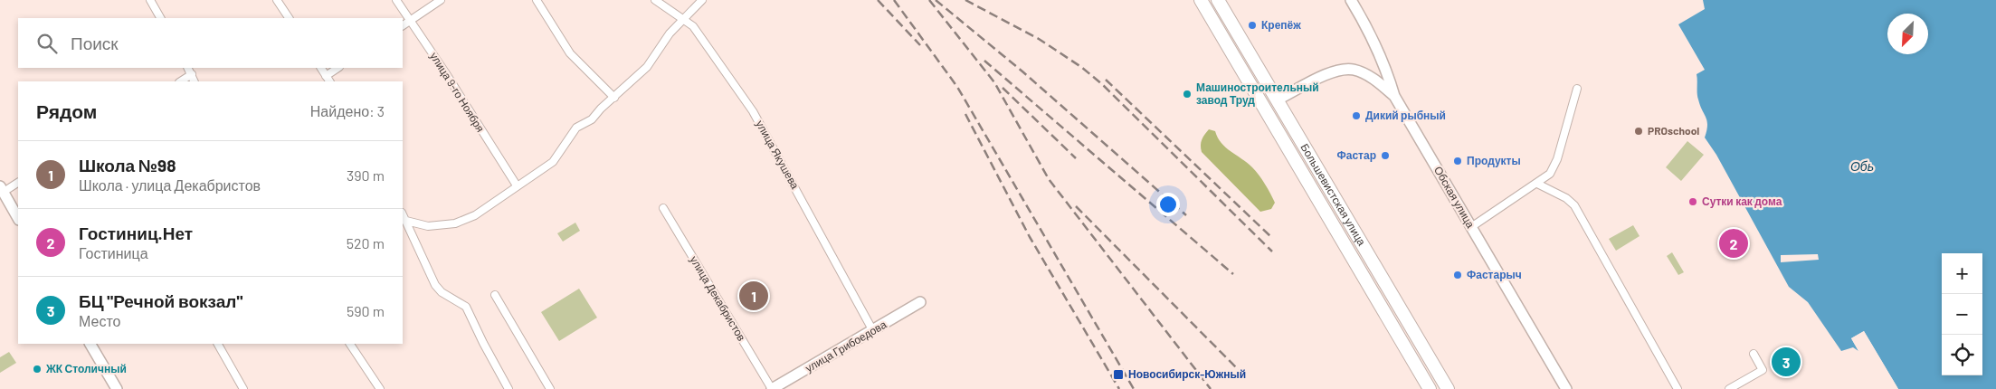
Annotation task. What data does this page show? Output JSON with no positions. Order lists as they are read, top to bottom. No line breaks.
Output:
{"streets":{"highway":["Большевистская улица"],"street":["улица 9-го Ноября","улица Якушева","Обская улица","улица Декабристов","улица Грибоедова"]},"crossings":[["улица Якушева","улица Грибоедова"],["улица Декабристов","улица Грибоедова"]],"water":["Обь"],"places":{"other":["Крепёж","Машиностроительный завод Труд","Дикий рыбный","PROschool","Фастар","Продукты","Сутки как дома","Фастарыч","ЖК Столичный"],"transit":["Новосибирск-Южный"]},"north":"bottom left","page":{"search":"Поиск","heading":["Рядом","Найдено: 3"],"list":[{"mark":"1","name":"Школа №98","note":"Школа · улица Декабристов","value":"390 m"},{"mark":"2","name":"Гостиниц.Нет","note":"Гостиница","value":"520 m"},{"mark":"3","name":"БЦ \"Речной вокзал\"","note":"Место","value":"590 m"}],"pins":["2","1","3"],"map_buttons":["+","−"]}}
